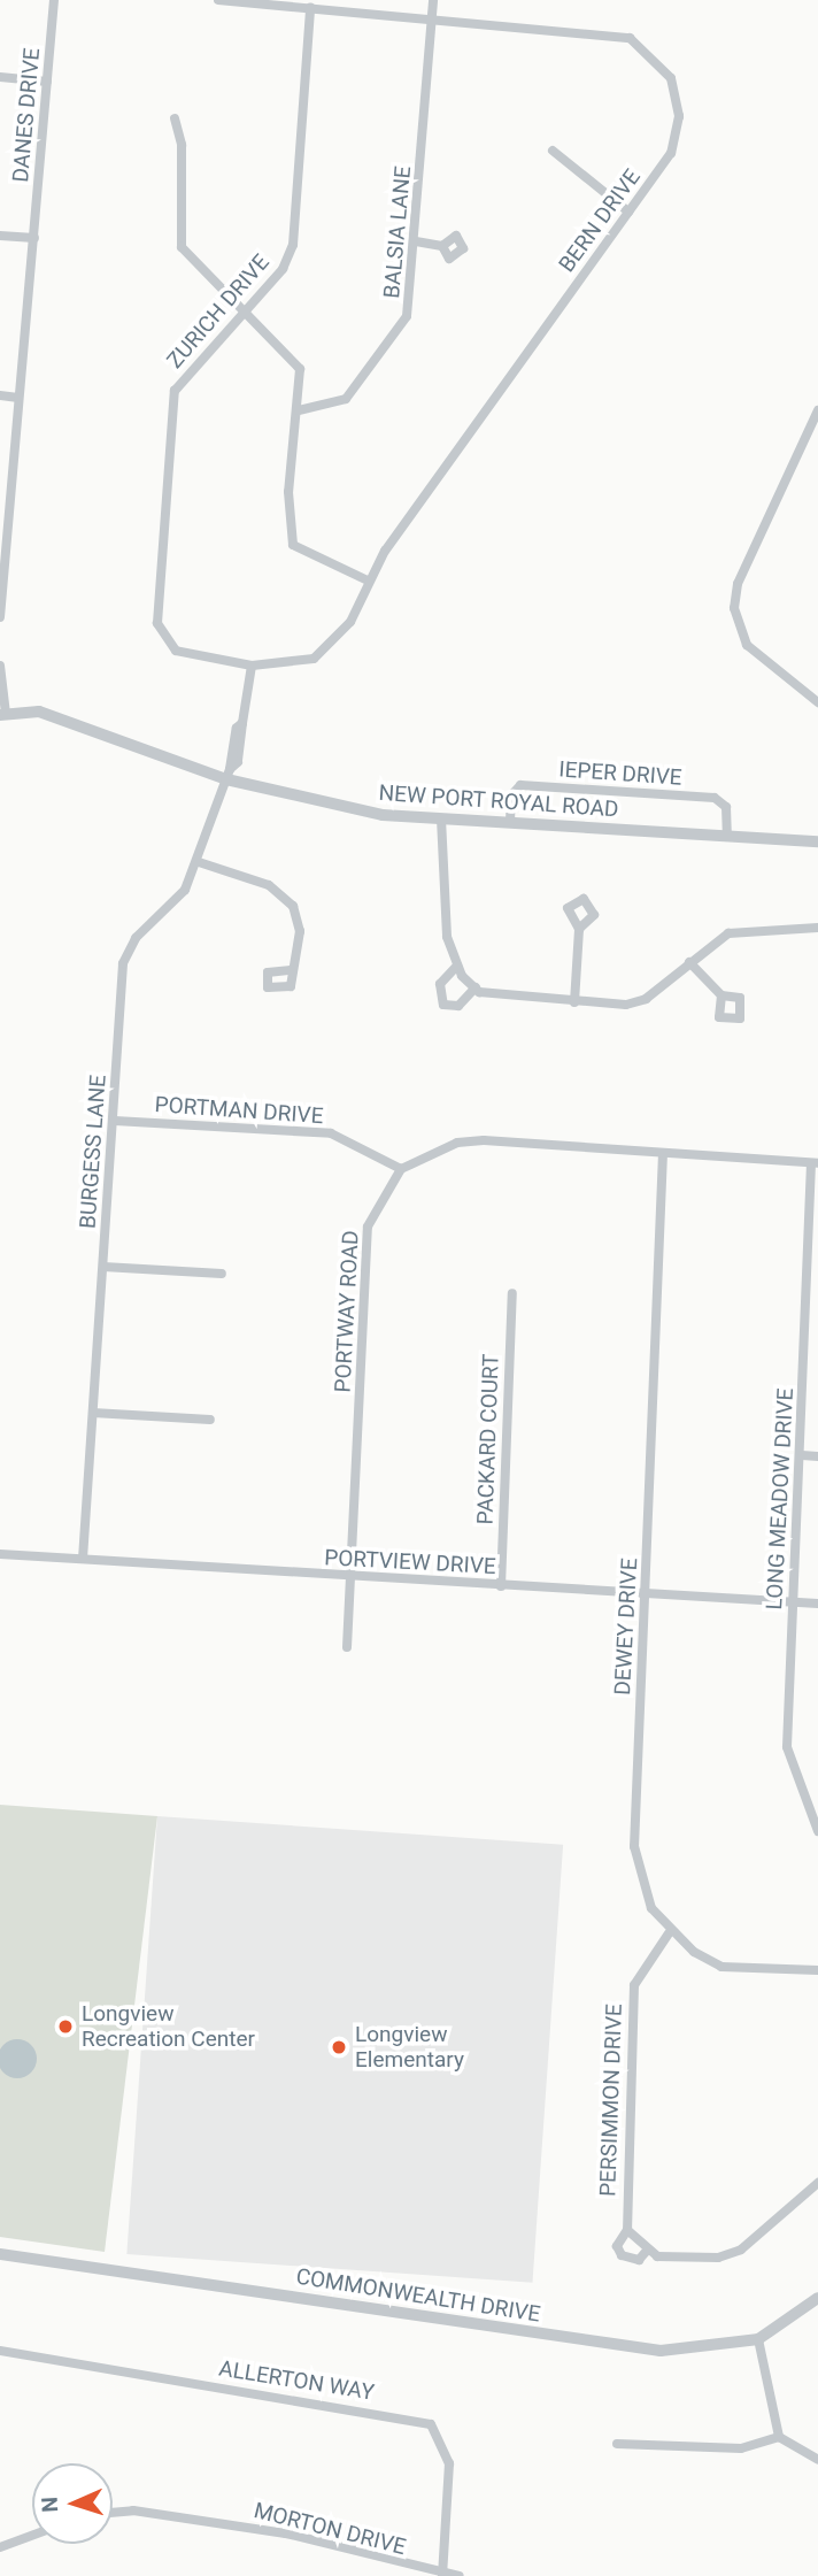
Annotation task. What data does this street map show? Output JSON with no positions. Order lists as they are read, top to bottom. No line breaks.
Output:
{"streets":{"street":["DANES DRIVE","BERN DRIVE","BALSIA LANE","ZURICH DRIVE","IEPER DRIVE","NEW PORT ROYAL ROAD","PORTMAN DRIVE","BURGESS LANE","PORTWAY ROAD","PACKARD COURT","LONG MEADOW DRIVE","PORTVIEW DRIVE","DEWEY DRIVE","PERSIMMON DRIVE","COMMONWEALTH DRIVE","ALLERTON WAY","MORTON DRIVE"]},"crossings":[["BERN DRIVE","BALSIA LANE"],["BERN DRIVE","ZURICH DRIVE"],["IEPER DRIVE","NEW PORT ROYAL ROAD"],["NEW PORT ROYAL ROAD","BURGESS LANE"],["PORTMAN DRIVE","BURGESS LANE"],["PORTMAN DRIVE","PORTWAY ROAD"],["BURGESS LANE","PORTVIEW DRIVE"],["PORTWAY ROAD","PORTVIEW DRIVE"],["PACKARD COURT","PORTVIEW DRIVE"],["LONG MEADOW DRIVE","PORTVIEW DRIVE"],["PORTVIEW DRIVE","DEWEY DRIVE"],["DEWEY DRIVE","PERSIMMON DRIVE"],["ALLERTON WAY","MORTON DRIVE"]],"places":["Longview Recreation Center","Longview Elementary"],"north":"left"}
